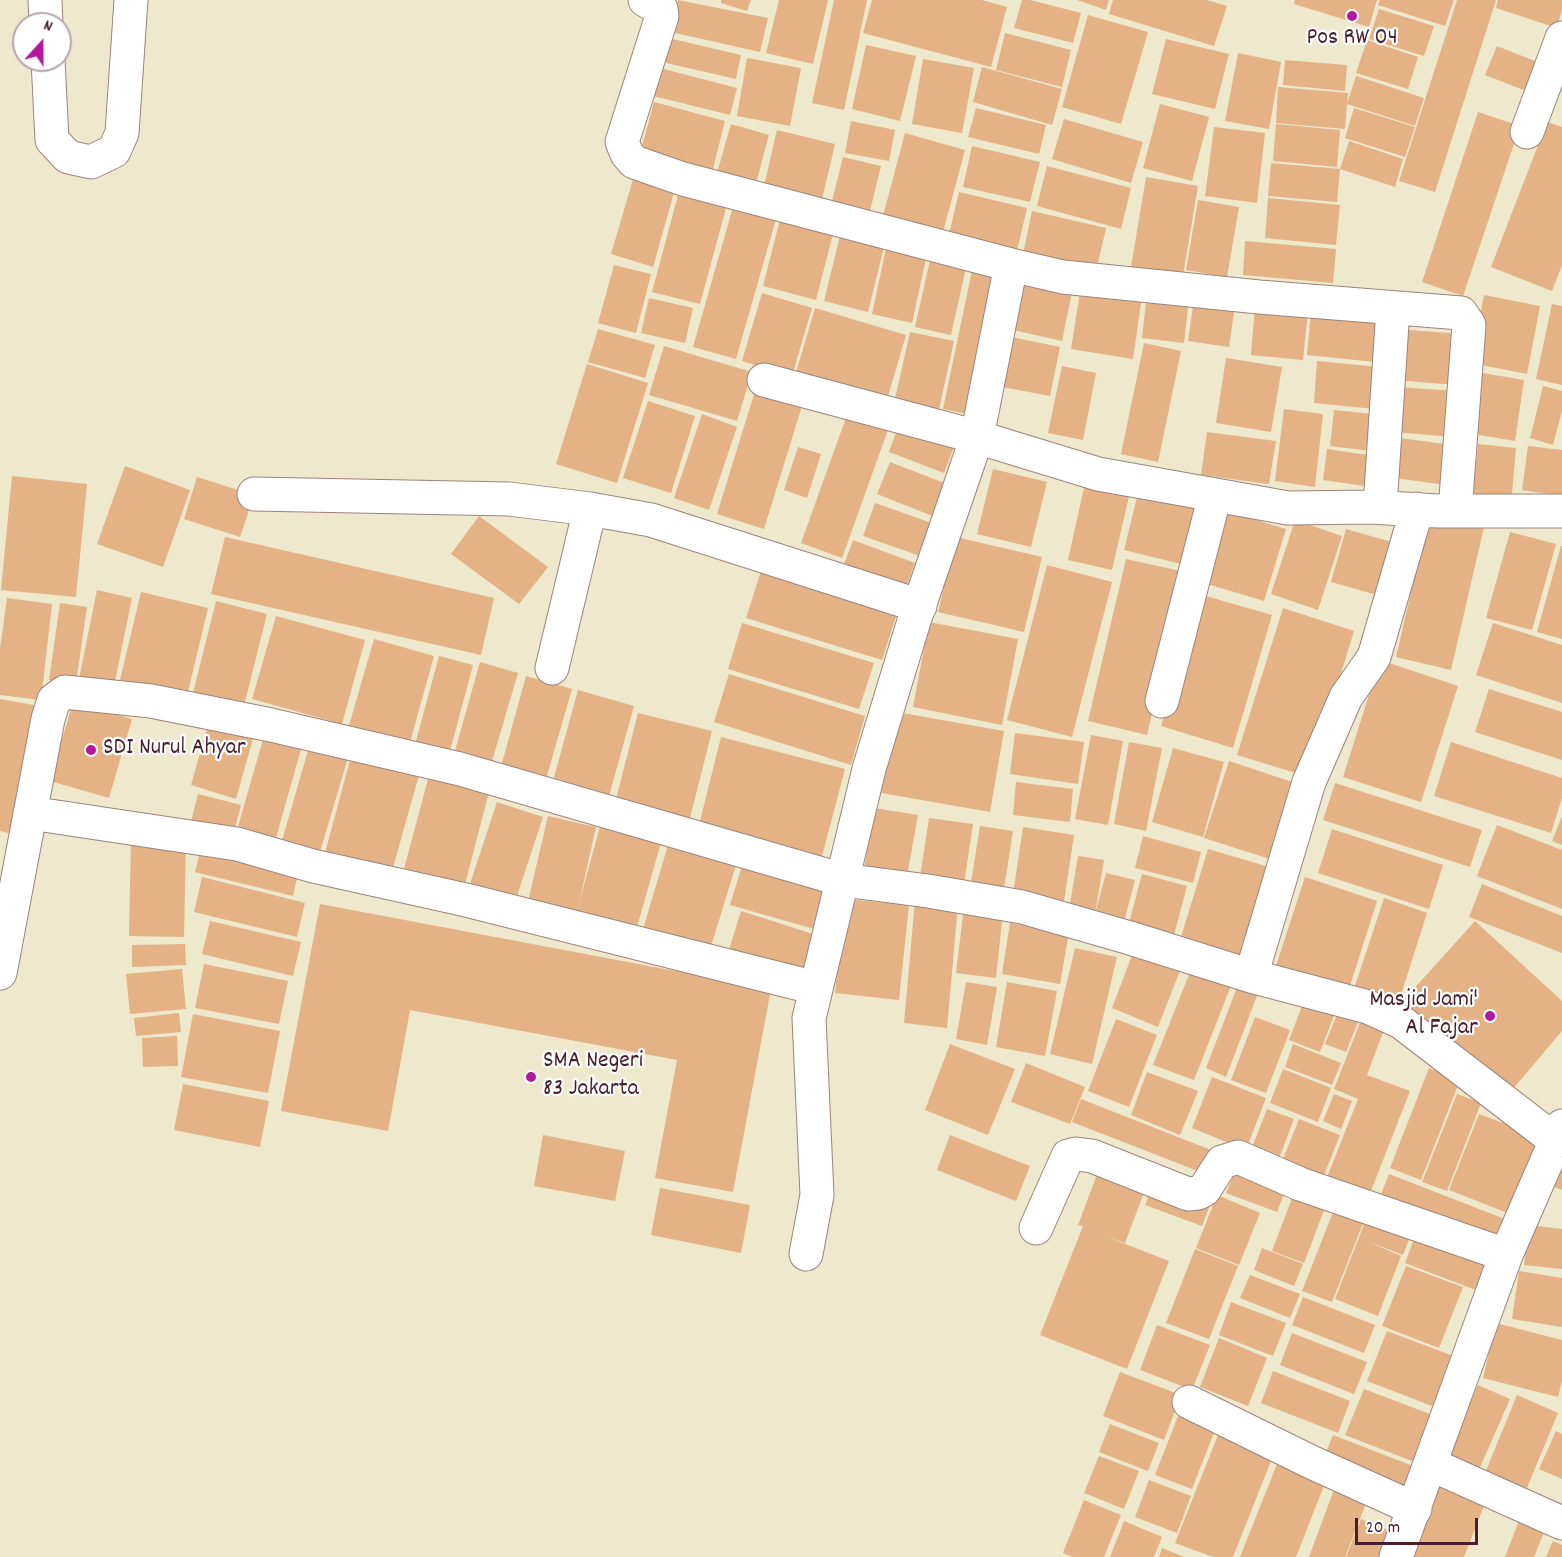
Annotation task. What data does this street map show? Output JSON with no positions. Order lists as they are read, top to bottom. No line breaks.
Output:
{"places":["Pos RW 04","SDI Nurul Ahyar","Masjid Jami' Al Fajar","SMA Negeri 83 Jakarta"],"scale_bar":"20 m","north":"top"}
